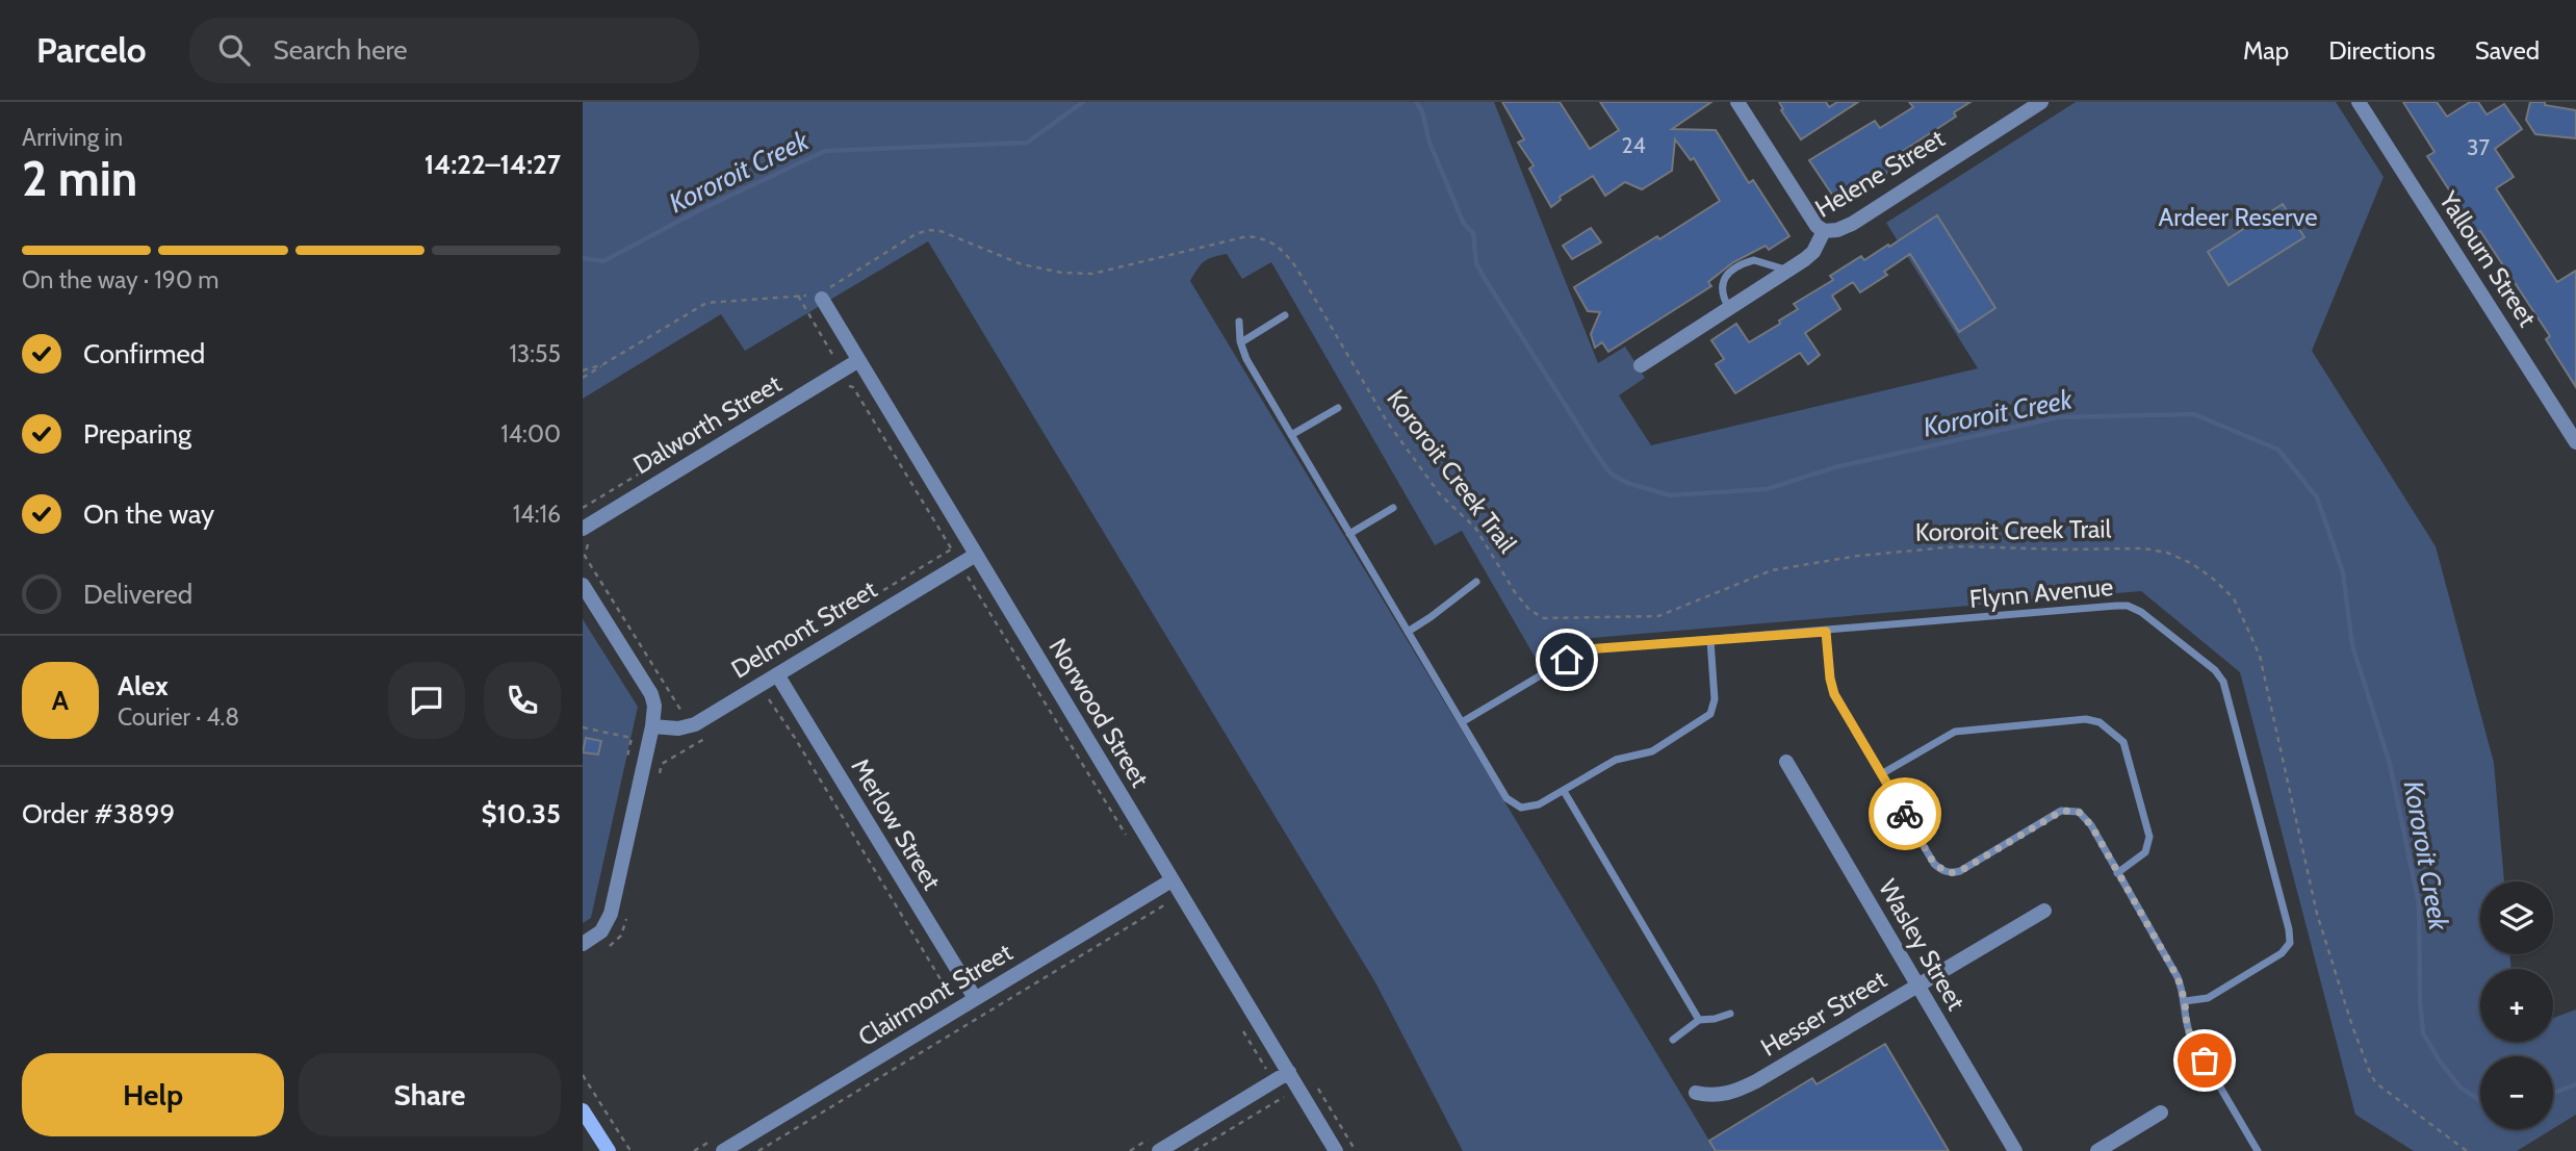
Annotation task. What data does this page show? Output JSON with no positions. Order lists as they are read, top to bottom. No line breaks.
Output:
{"streets":{"street":["Helene Street","Yallourn Street","Dalworth Street","Delmont Street","Norwood Street","Merlow Street","Wasley Street","Clairmont Street","Hesser Street"],"lane":["Flynn Avenue"],"path":["Kororoit Creek Trail"]},"crossings":[["Dalworth Street","Norwood Street"],["Kororoit Creek Trail","Norwood Street"],["Delmont Street","Norwood Street"],["Delmont Street","Merlow Street"],["Norwood Street","Clairmont Street"],["Merlow Street","Clairmont Street"],["Wasley Street","Hesser Street"]],"water":["Kororoit Creek"],"parks":["Ardeer Reserve"],"house_numbers":["24","37"],"page":{"header":"Parcelo","search":"Search here","nav":["Map","Directions","Saved"],"heading":["2 min","Arriving in","14:22–14:27"],"panel":["Alex","Courier · 4.8","Order #3899","$10.35"],"bar":"On the way · 190 m","list":[["Confirmed","13:55"],["Preparing","14:00"],["On the way","14:16"],"Delivered"],"round":"A","map_buttons":["+","−"],"buttons":["Help","Share"]}}
